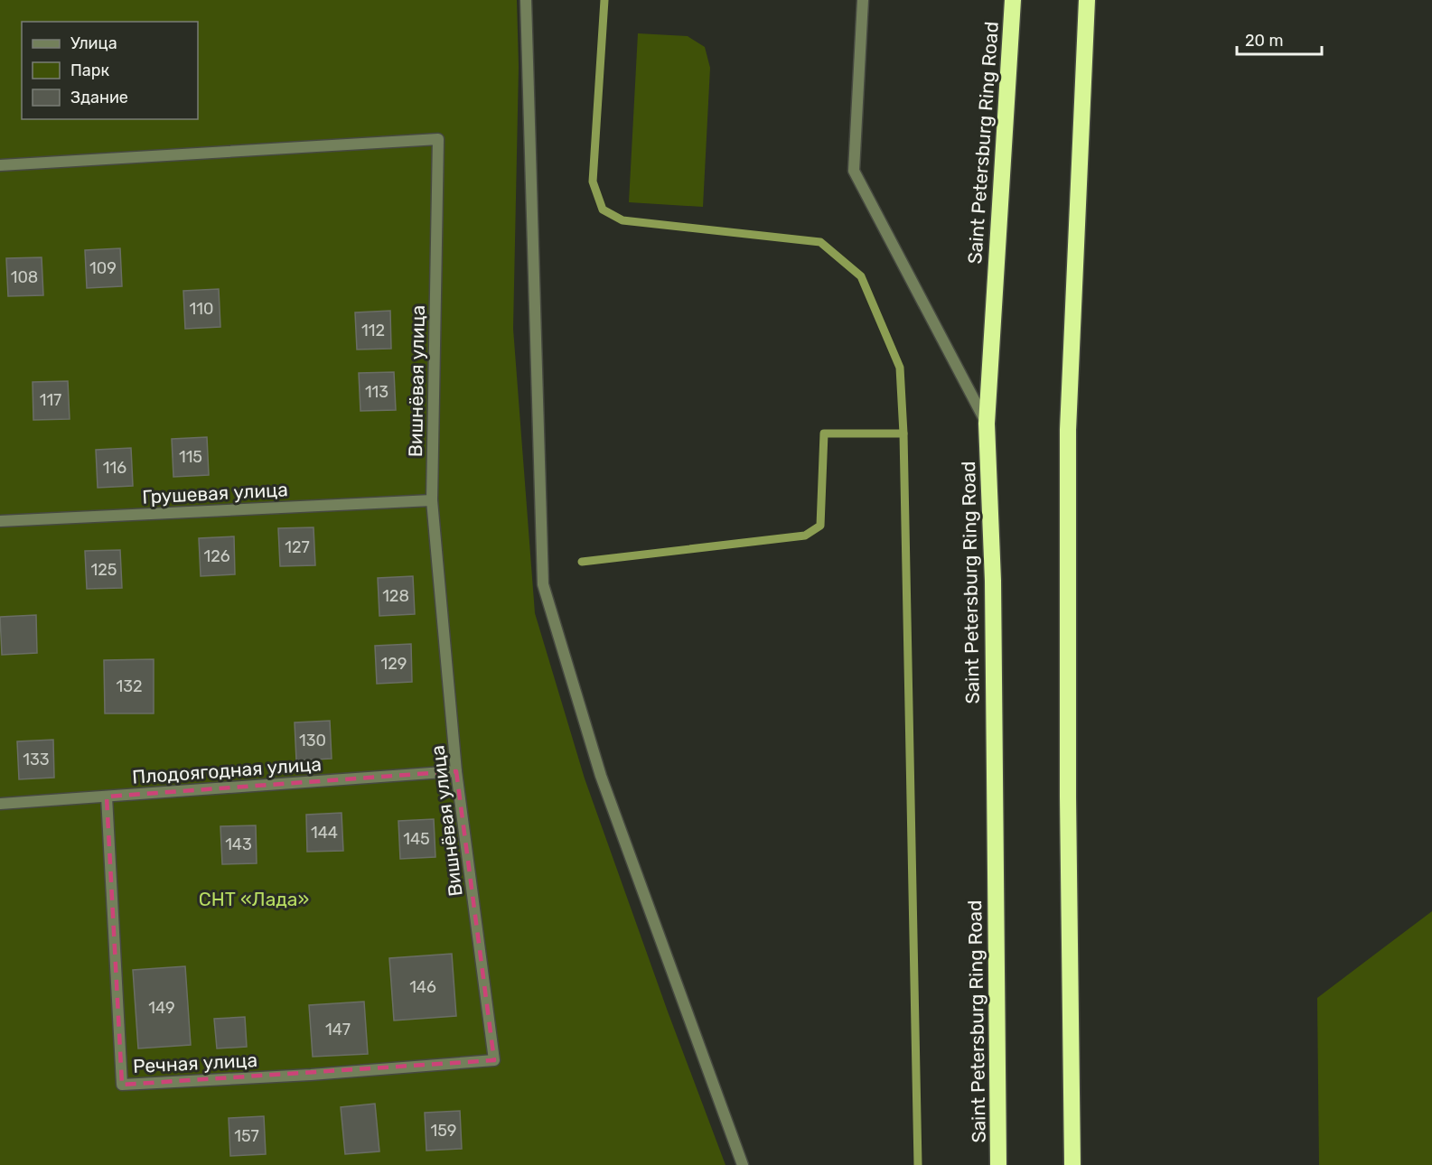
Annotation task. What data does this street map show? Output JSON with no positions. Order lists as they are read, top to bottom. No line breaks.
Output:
{"streets":{"highway":["Saint Petersburg Ring Road"],"street":["Вишнёвая улица","Грушевая улица","Плодоягодная улица","Речная улица"]},"crossings":[["Вишнёвая улица","Грушевая улица"],["Вишнёвая улица","Плодоягодная улица"],["Вишнёвая улица","Речная улица"],["Плодоягодная улица","Речная улица"]],"parks":["СНТ «Лада»"],"house_numbers":["109","108","110","112","113","117","115","116","127","126","125","128","129","132","130","133","144","145","143","146","149","147","159","157"],"legend":["Улица","Парк","Здание"],"scale_bar":"20 m"}
